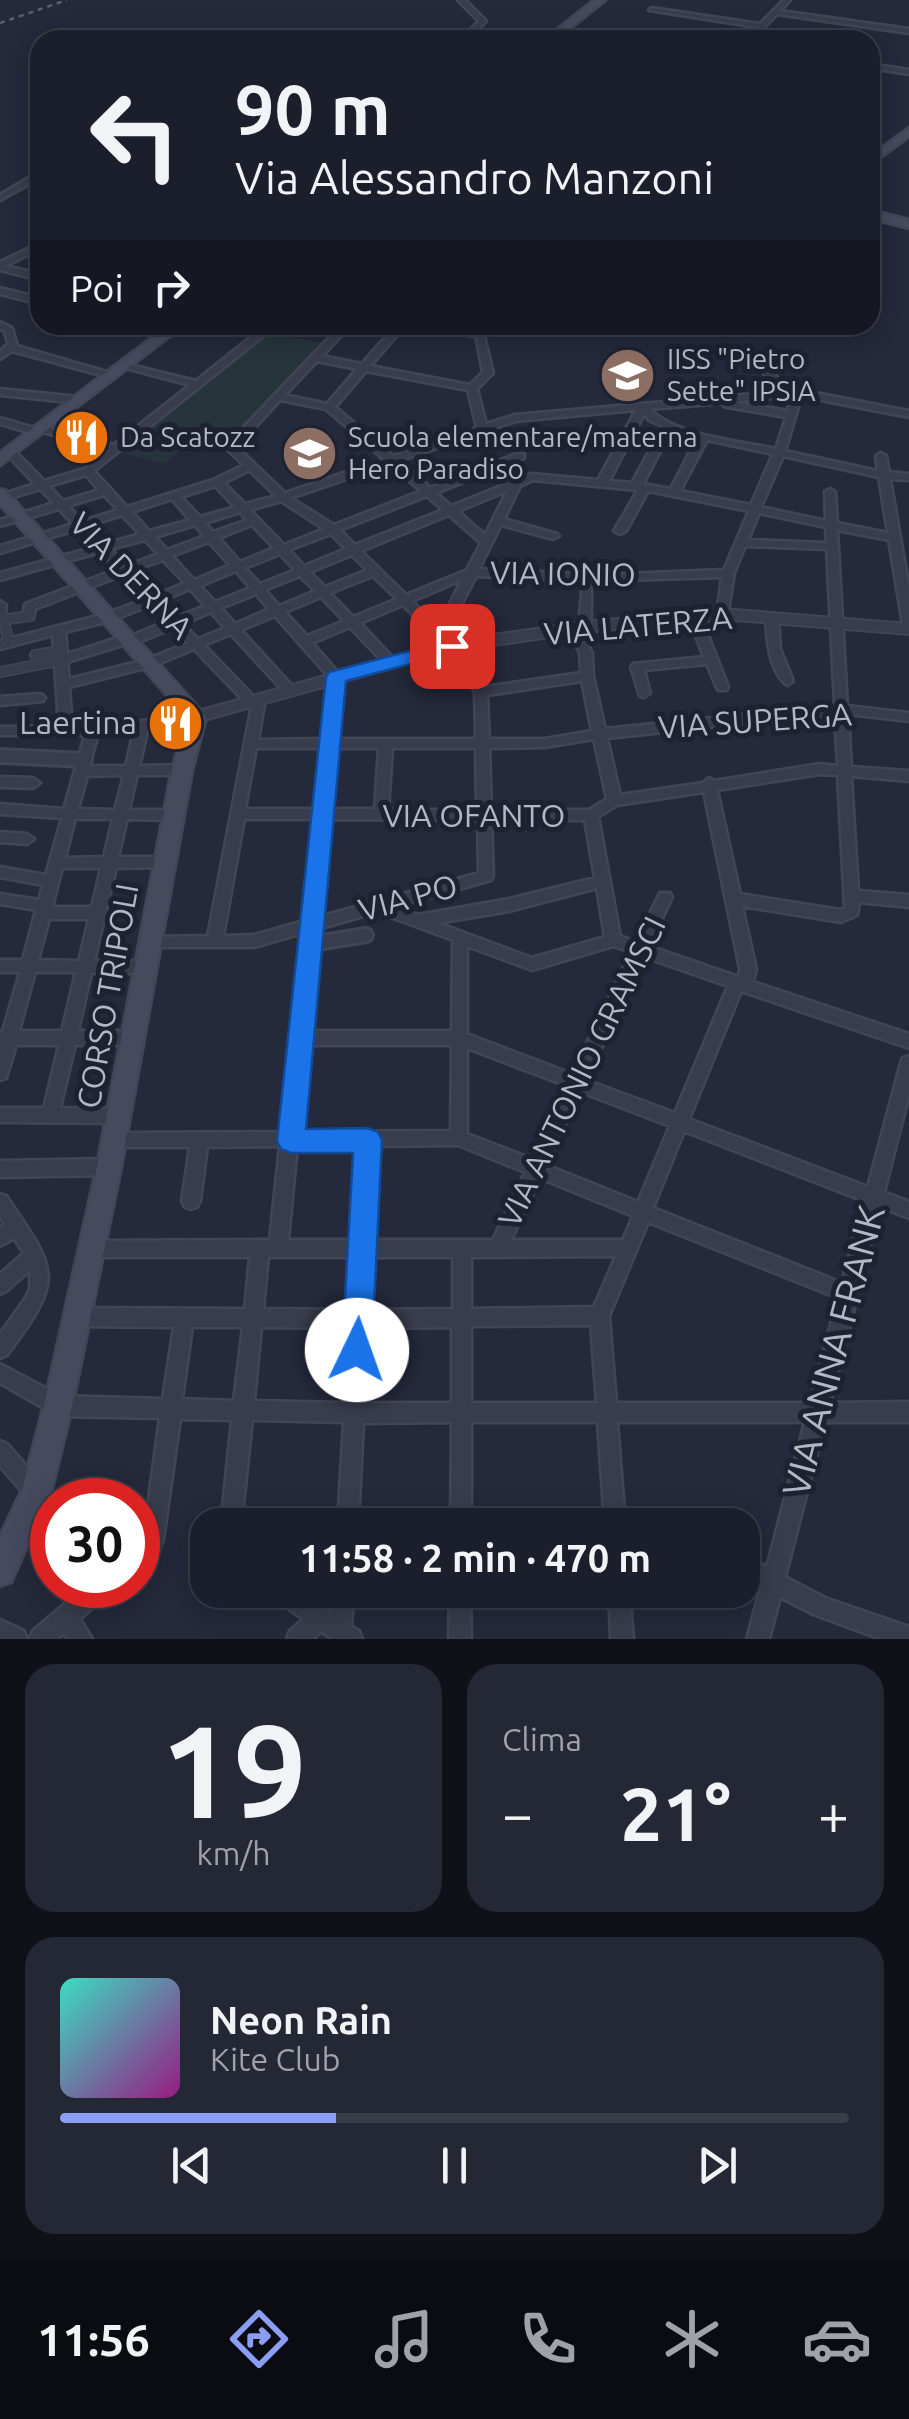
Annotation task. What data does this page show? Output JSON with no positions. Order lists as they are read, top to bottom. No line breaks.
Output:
{"streets":{"main road":["CORSO TRIPOLI"],"street":["VIA IONIO","VIA DERNA","VIA LATERZA","VIA SUPERGA","VIA OFANTO","VIA PO","VIA ANTONIO GRAMSCI","VIA ANNA FRANK"]},"crossings":[["VIA DERNA","VIA LATERZA"],["VIA LATERZA","CORSO TRIPOLI"],["VIA OFANTO","VIA PO"],["VIA PO","CORSO TRIPOLI"]],"places":{"school or university":["IISS \"Pietro Sette\" IPSIA","Scuola elementare/materna Hero Paradiso"],"restaurant":["Da Scatozz","Laertina"]},"page":{"turn":["90 m","Via Alessandro Manzoni"],"then":"Poi","limit":"30","trip":"11:58 · 2 min · 470 m","tile":[["19","km/h"],"Clima"],"heat":["−","21°","+"],"song":["Neon Rain","Kite Club"],"tabs":"11:56"}}
